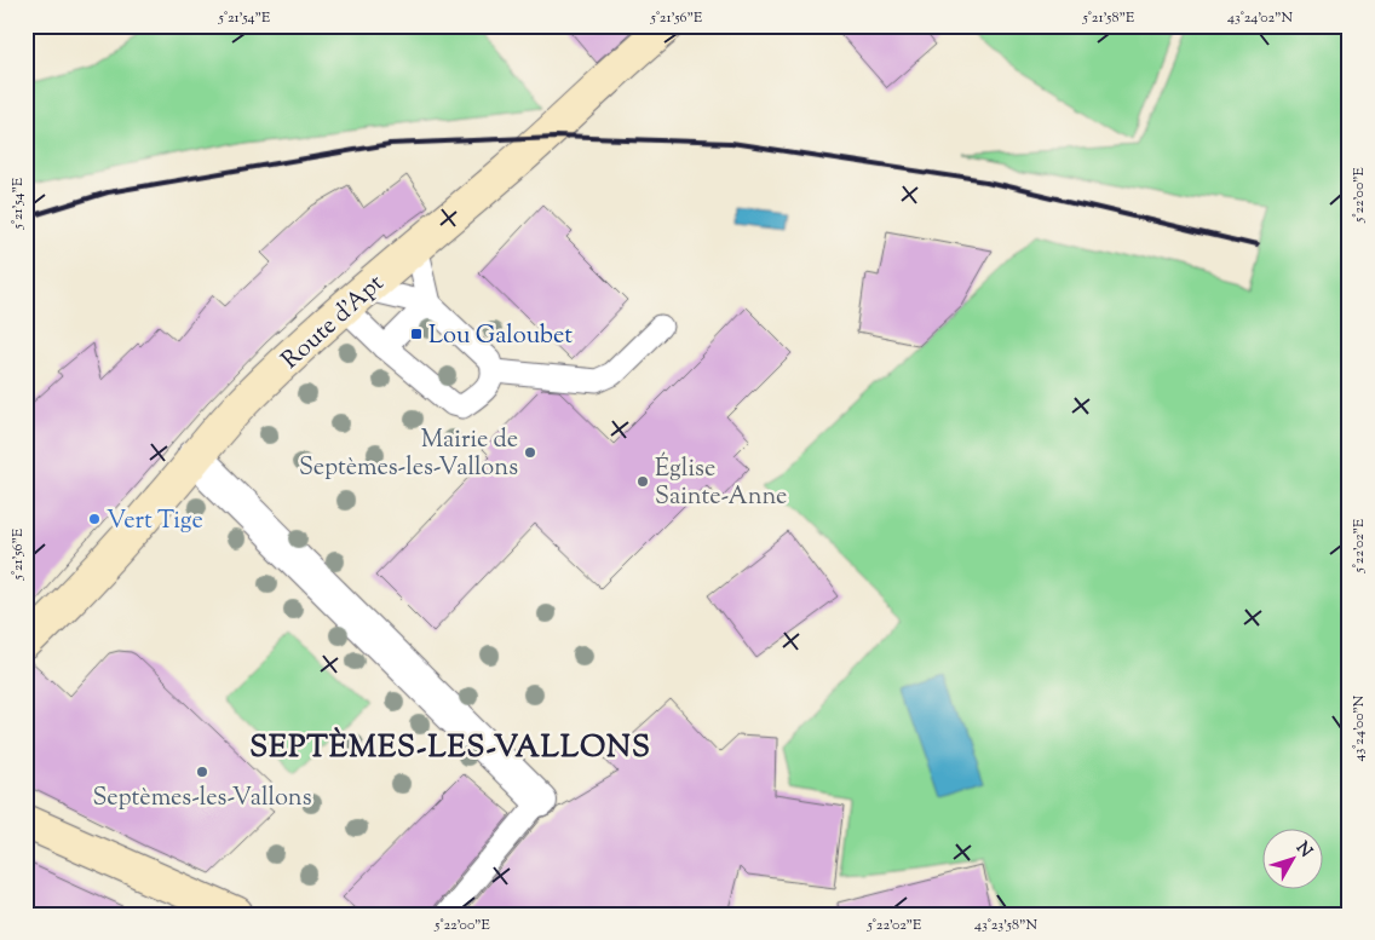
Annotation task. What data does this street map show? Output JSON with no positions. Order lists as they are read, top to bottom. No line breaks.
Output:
{"streets":{"main road":["Route d'Apt"]},"districts":["SEPTÈMES-LES-VALLONS"],"places":{"transit":["Lou Galoubet"],"other":["Mairie de Septèmes-les-Vallons","Église Sainte-Anne","Vert Tige","Septèmes-les-Vallons"]},"north":"top right","coordinates":["5°21'54\"E","5°21'56\"E","5°21'58\"E","43°24'02\"N","5°22'00\"E","5°22'02\"E","43°24'00\"N","43°23'58\"N"]}
